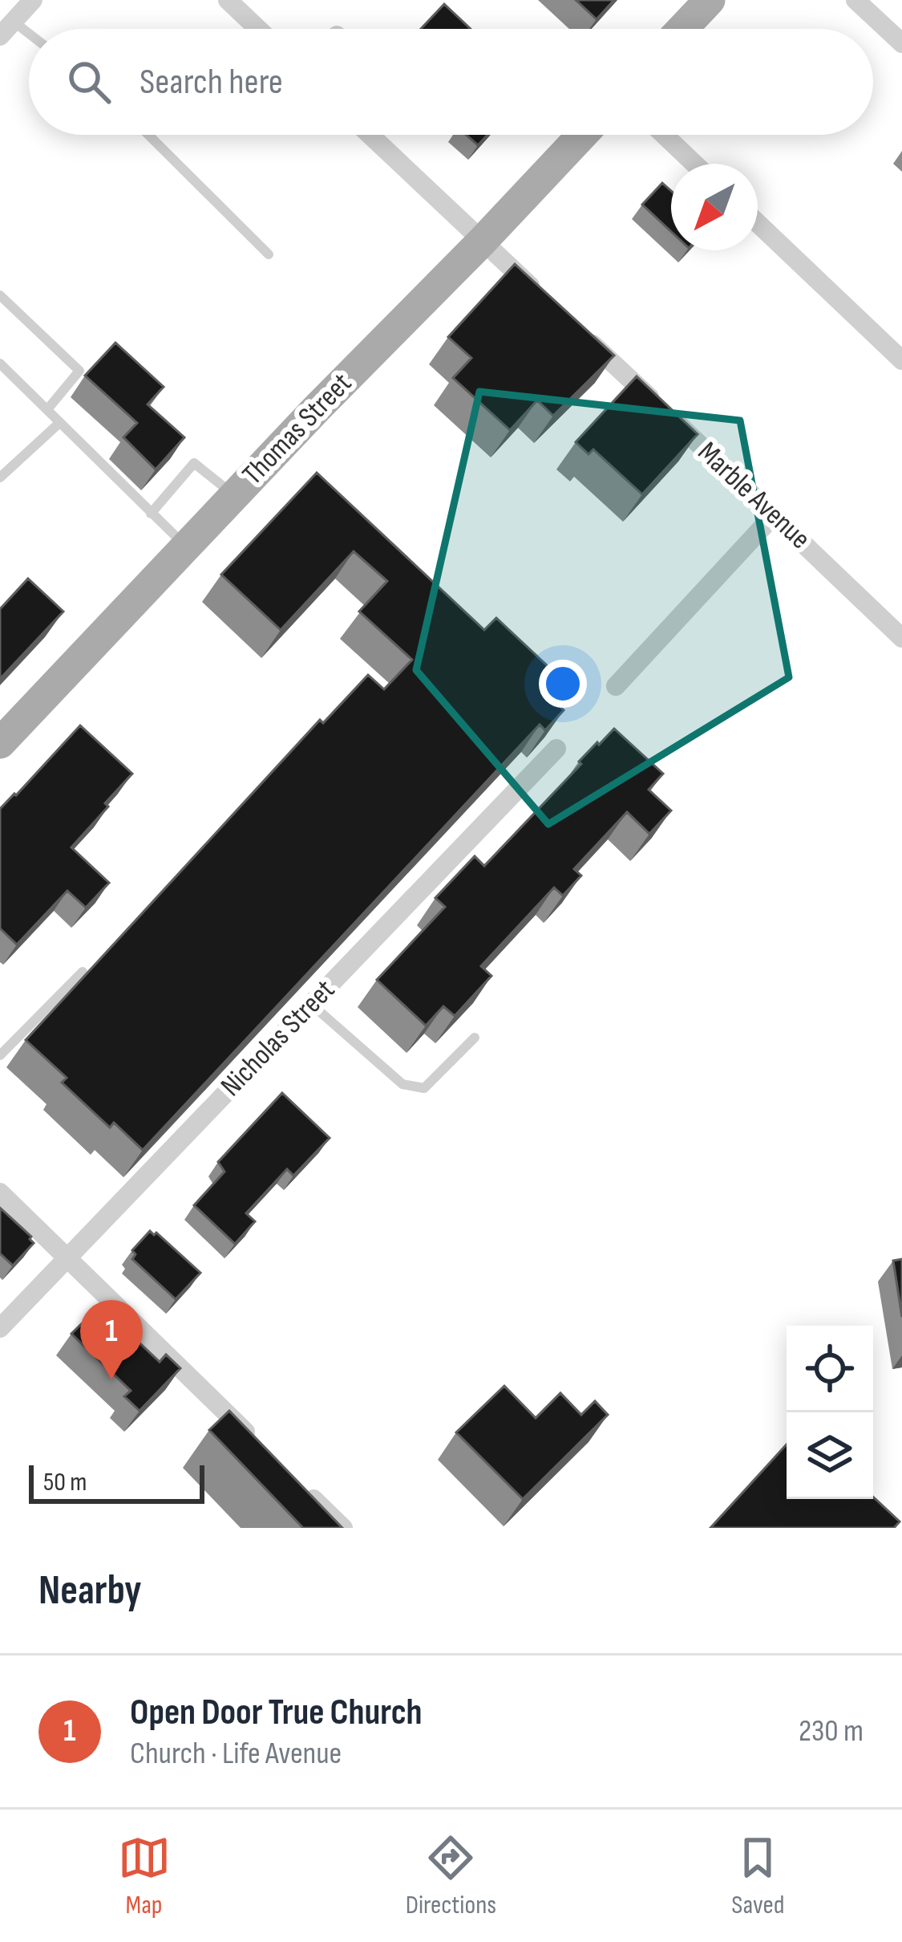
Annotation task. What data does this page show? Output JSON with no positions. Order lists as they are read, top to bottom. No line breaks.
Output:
{"streets":{"main road":["Thomas Street"],"street":["Marble Avenue","Nicholas Street"]},"scale_bar":"50 m","north":"bottom left","page":{"search":"Search here","pins":"1","scale":"50 m","heading":"Nearby","list":[{"mark":"1","name":"Open Door True Church","note":"Church · Life Avenue","value":"230 m"}],"nav":["Map","Directions","Saved"]}}
